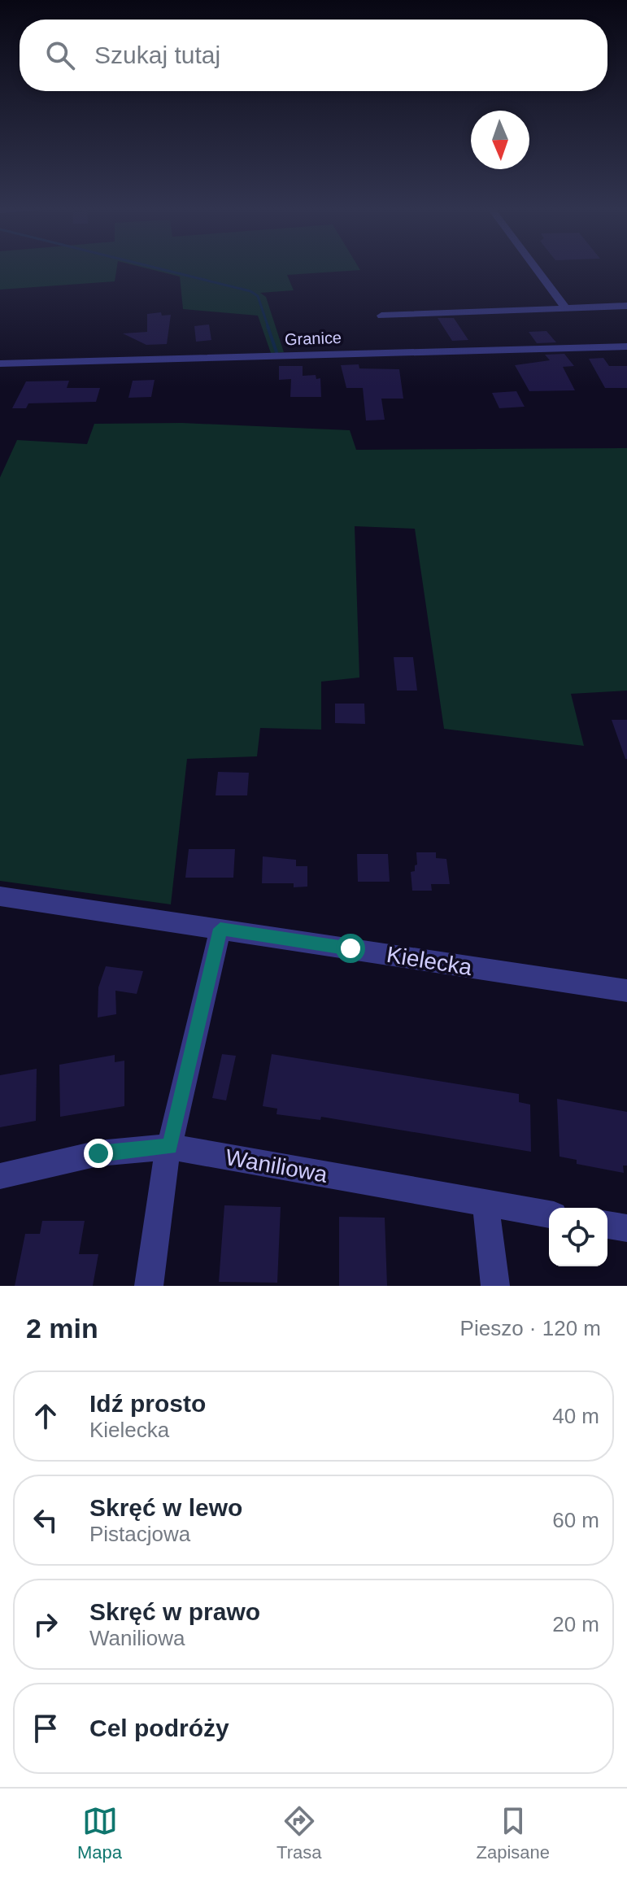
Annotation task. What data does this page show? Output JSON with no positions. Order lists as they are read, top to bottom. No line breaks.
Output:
{"streets":{"street":["Granice","Kielecka","Waniliowa"]},"north":"bottom","page":{"search":"Szukaj tutaj","heading":["2 min","Pieszo · 120 m"],"list":[["Idź prosto","Kielecka","40 m"],["Skręć w lewo","Pistacjowa","60 m"],["Skręć w prawo","Waniliowa","20 m"],"Cel podróży"],"nav":["Mapa","Trasa","Zapisane"]}}
